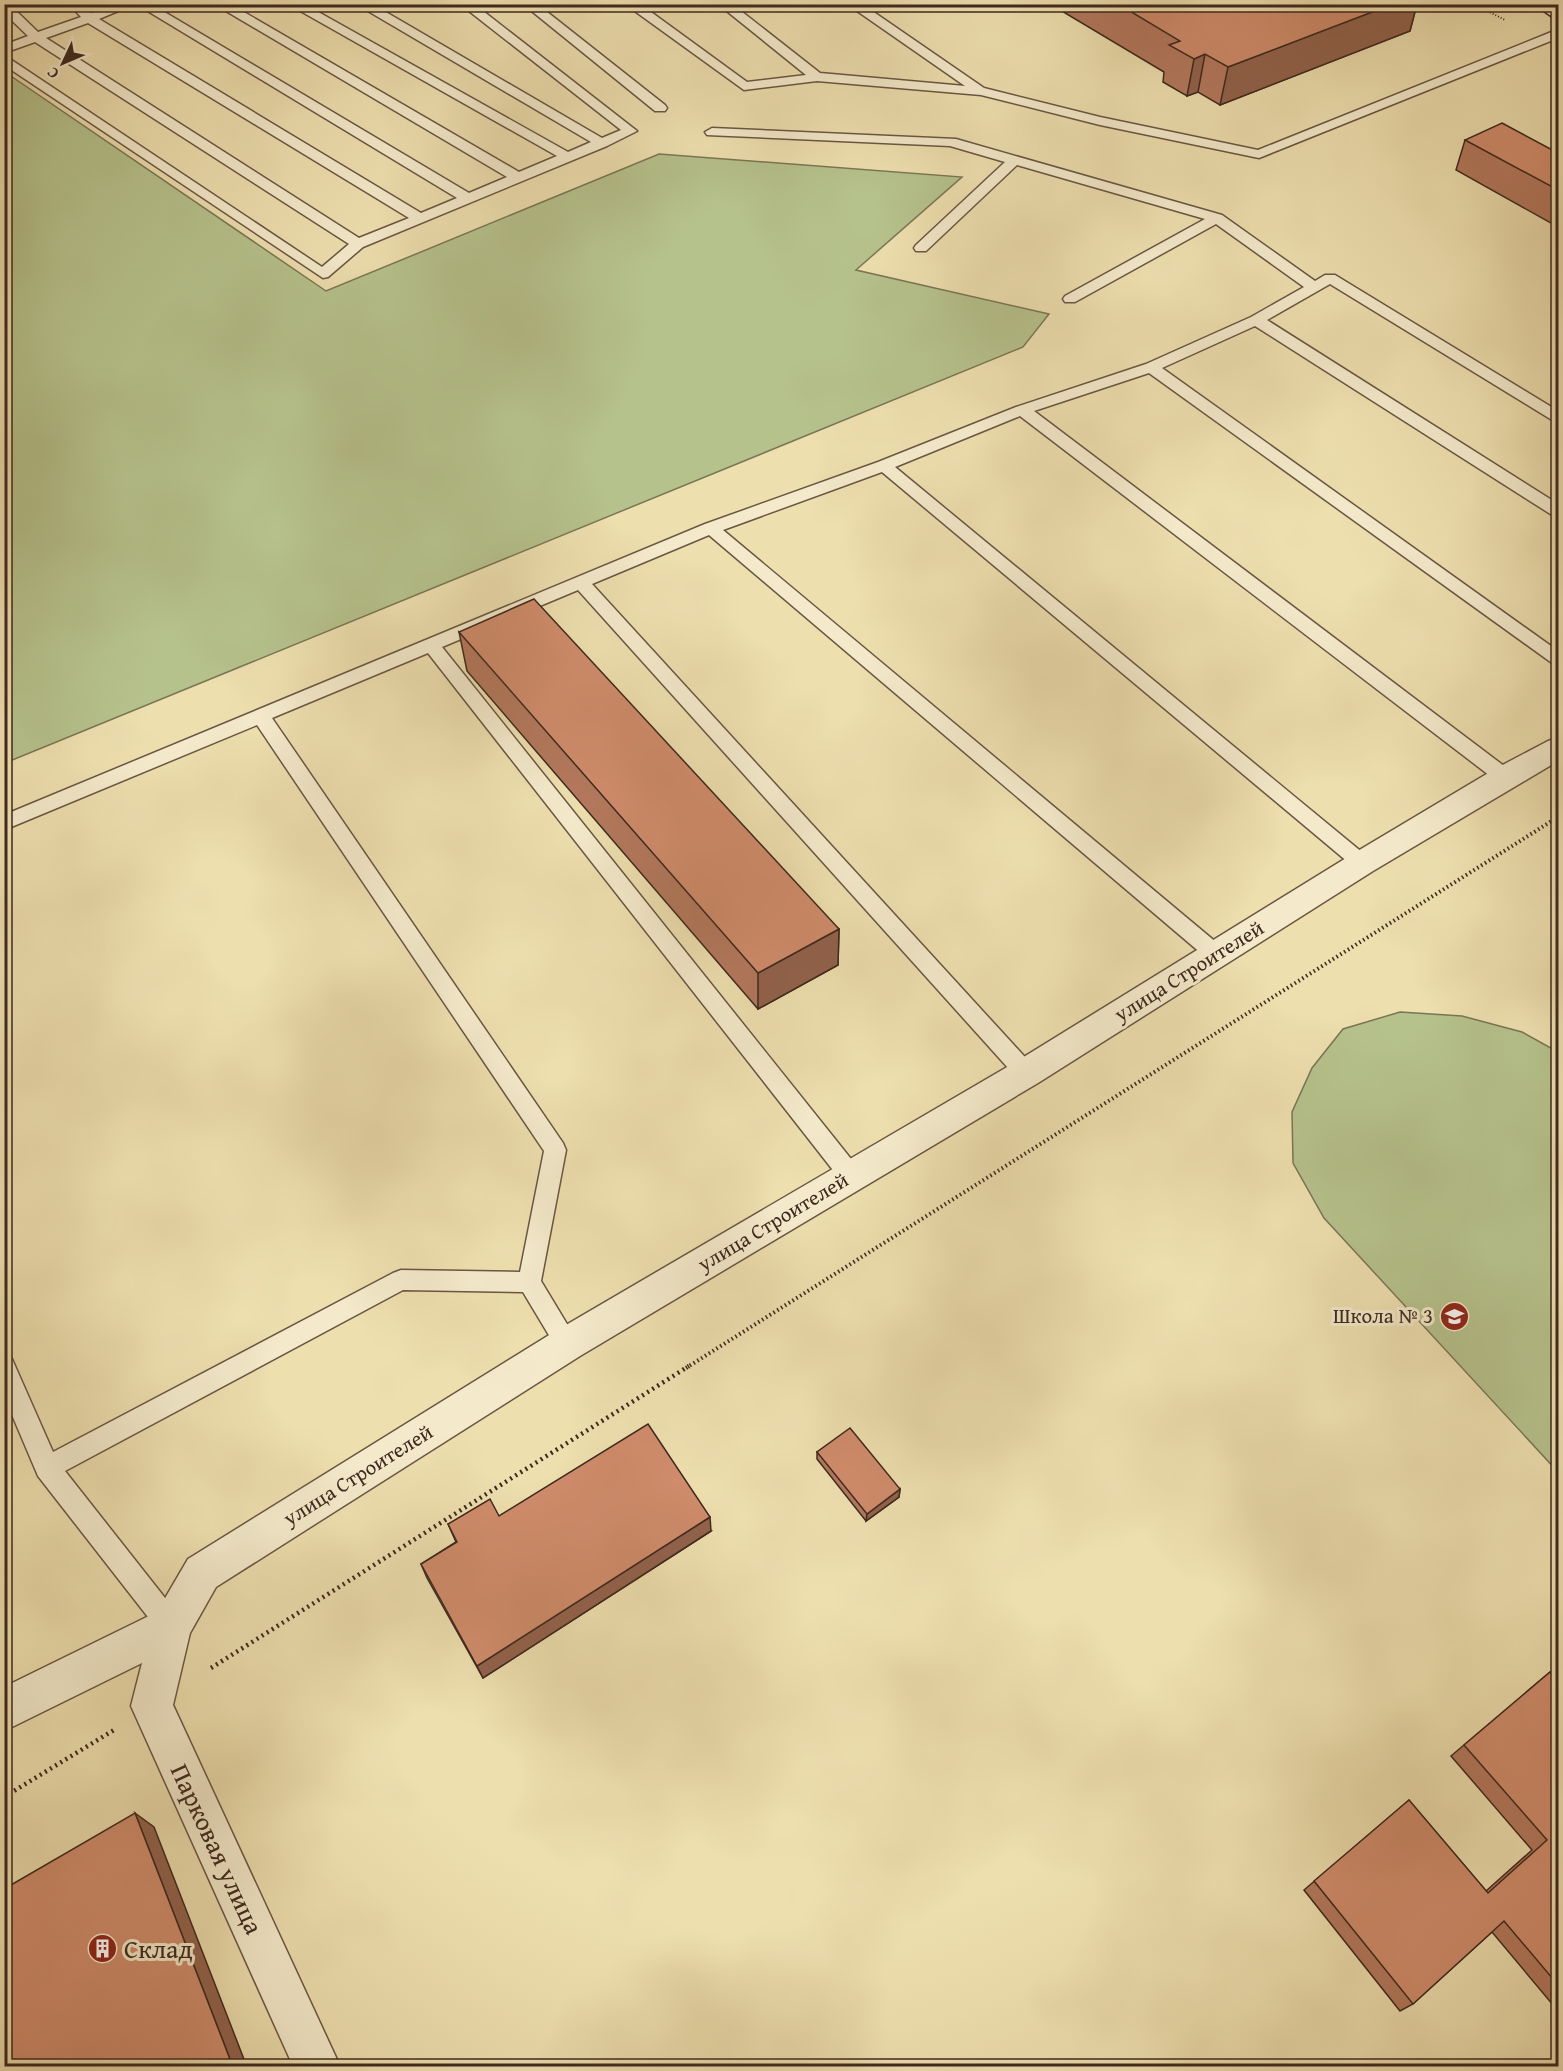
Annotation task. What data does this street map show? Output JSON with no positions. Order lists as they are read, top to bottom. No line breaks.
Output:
{"streets":{"street":["улица Строителей","Парковая улица"]},"places":{"school or university":["Школа № 3"],"building":["Склад"]},"north":"bottom left"}
